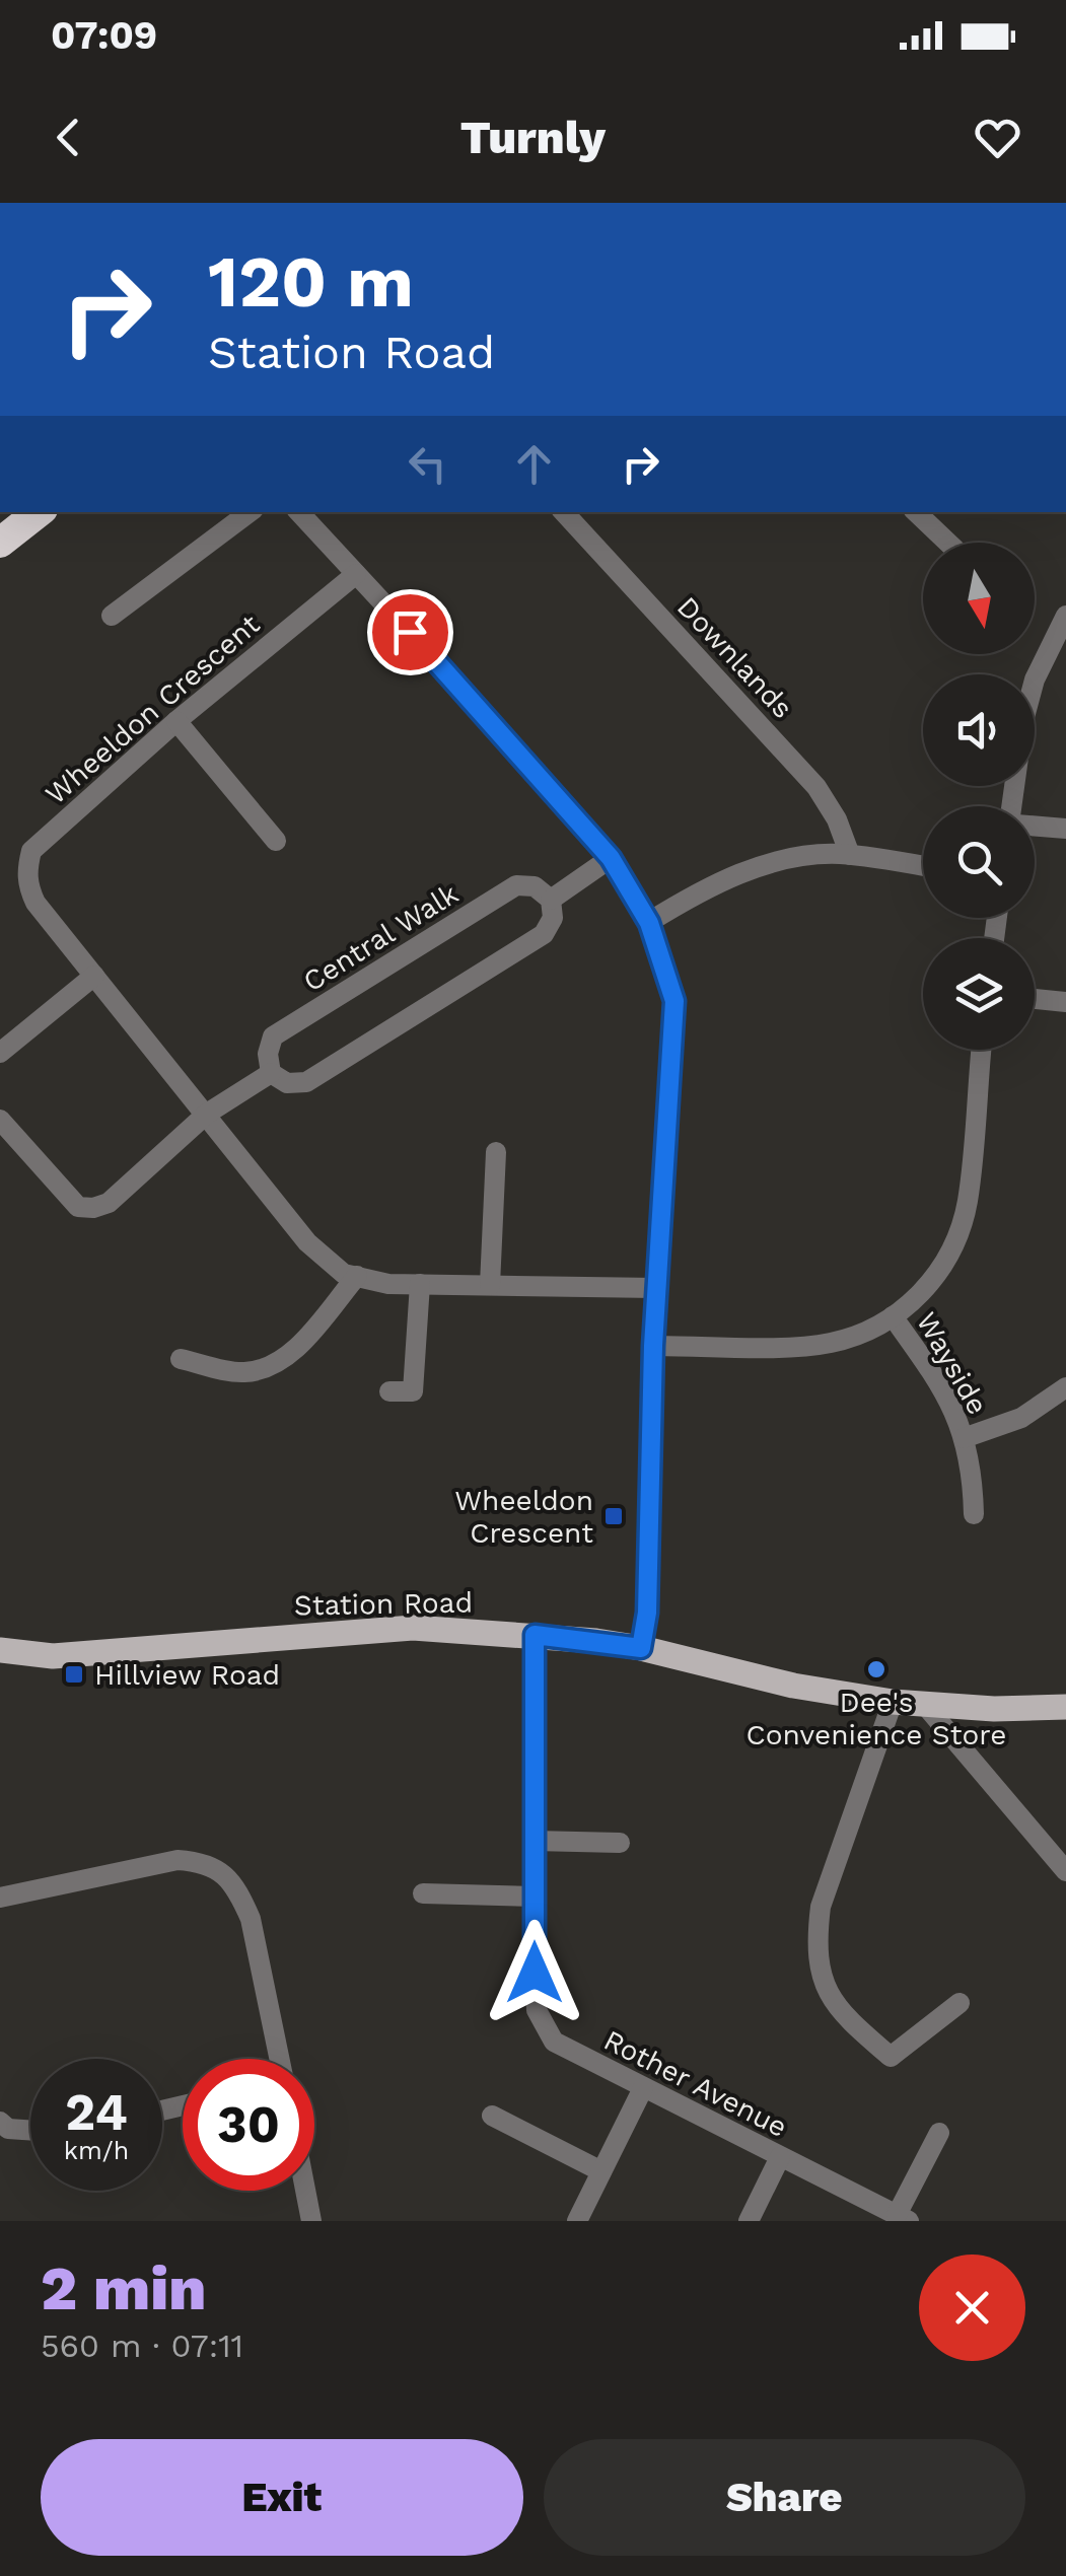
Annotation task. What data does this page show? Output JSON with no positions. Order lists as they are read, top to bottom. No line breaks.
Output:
{"streets":{"main road":["Station Road"],"street":["Downlands","Wheeldon Crescent","Central Walk","Wayside","Rother Avenue"]},"crossings":[["Station Road","Rother Avenue"]],"places":{"transit":["Wheeldon Crescent","Hillview Road"],"other":["Dee's Convenience Store"]},"north":"bottom","page":{"status":"07:09","header":"Turnly","turn":["120 m","Station Road"],"speed":"24 km/h","limit":"30","heading":["2 min","560 m · 07:11"],"buttons":["Exit","Share"]}}
